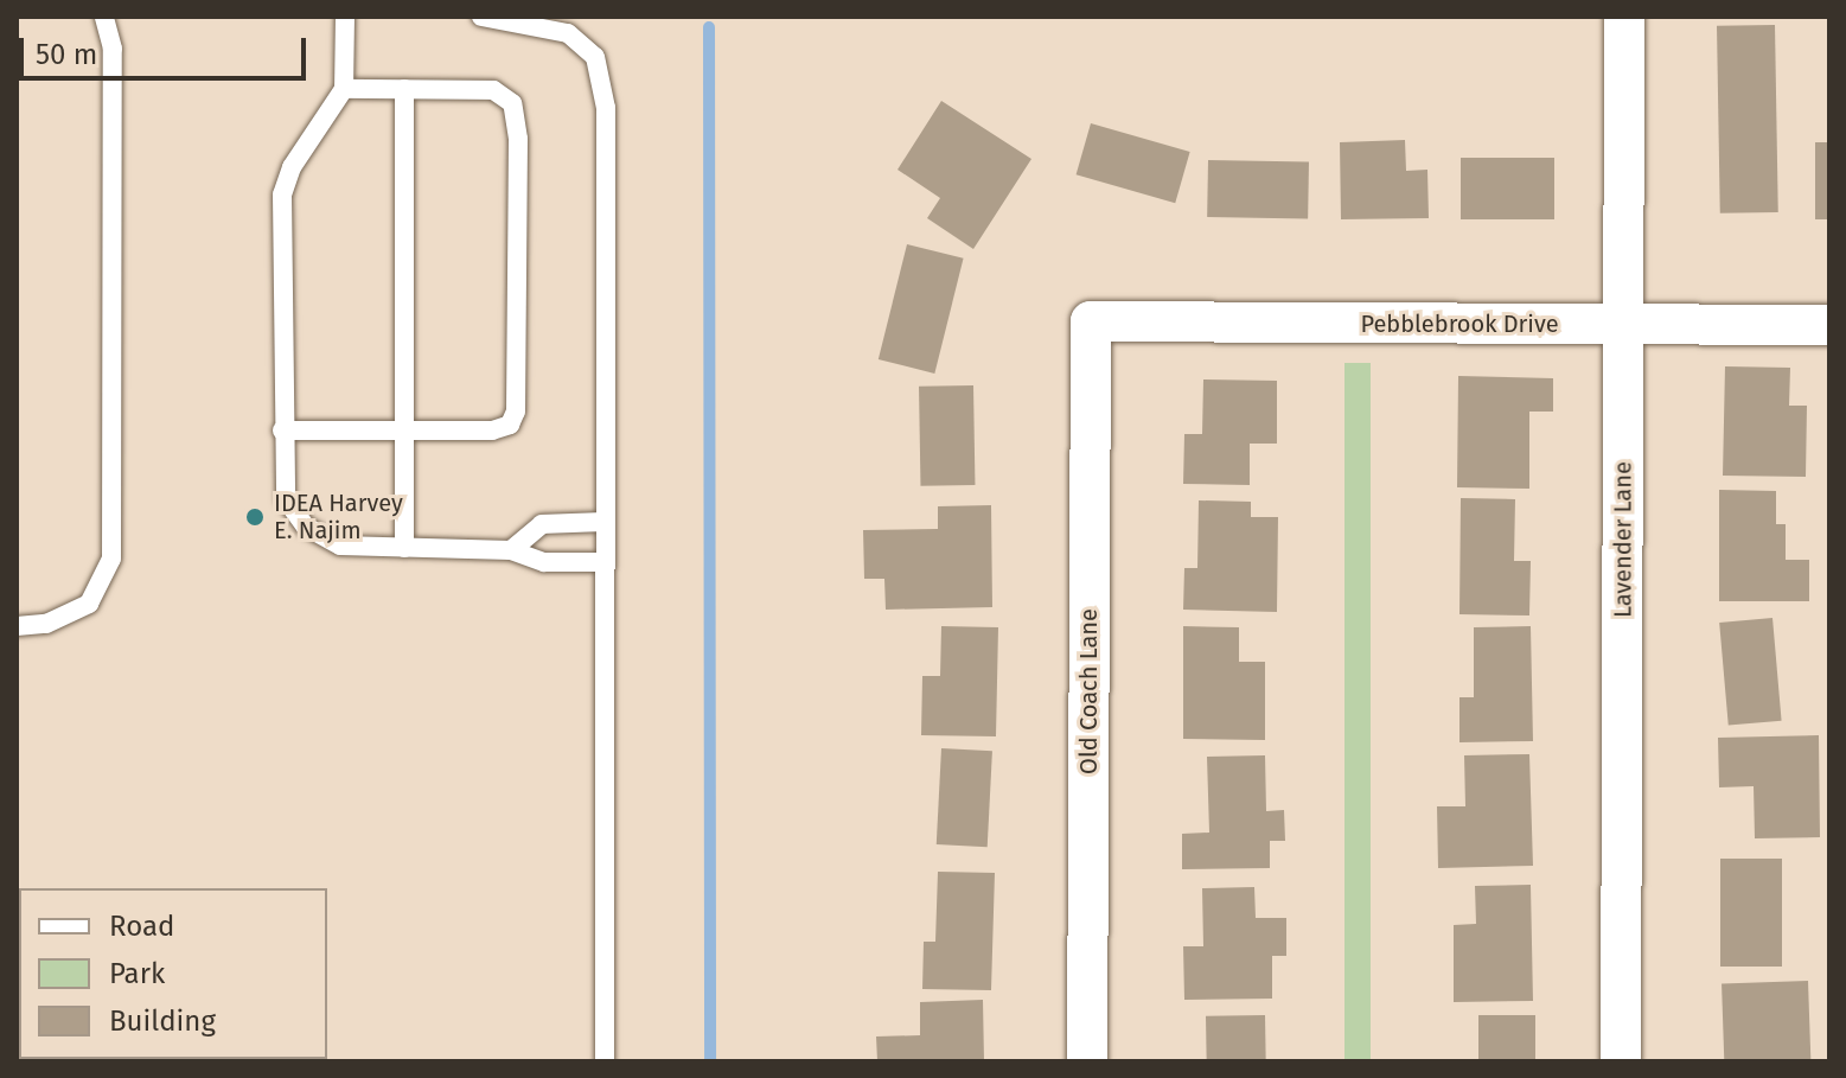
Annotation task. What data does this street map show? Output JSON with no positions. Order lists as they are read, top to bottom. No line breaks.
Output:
{"streets":{"street":["Pebblebrook Drive","Lavender Lane","Old Coach Lane"]},"crossings":[["Pebblebrook Drive","Lavender Lane"],["Pebblebrook Drive","Old Coach Lane"]],"places":["IDEA Harvey E. Najim"],"legend":["Road","Park","Building"],"scale_bar":"50 m"}
